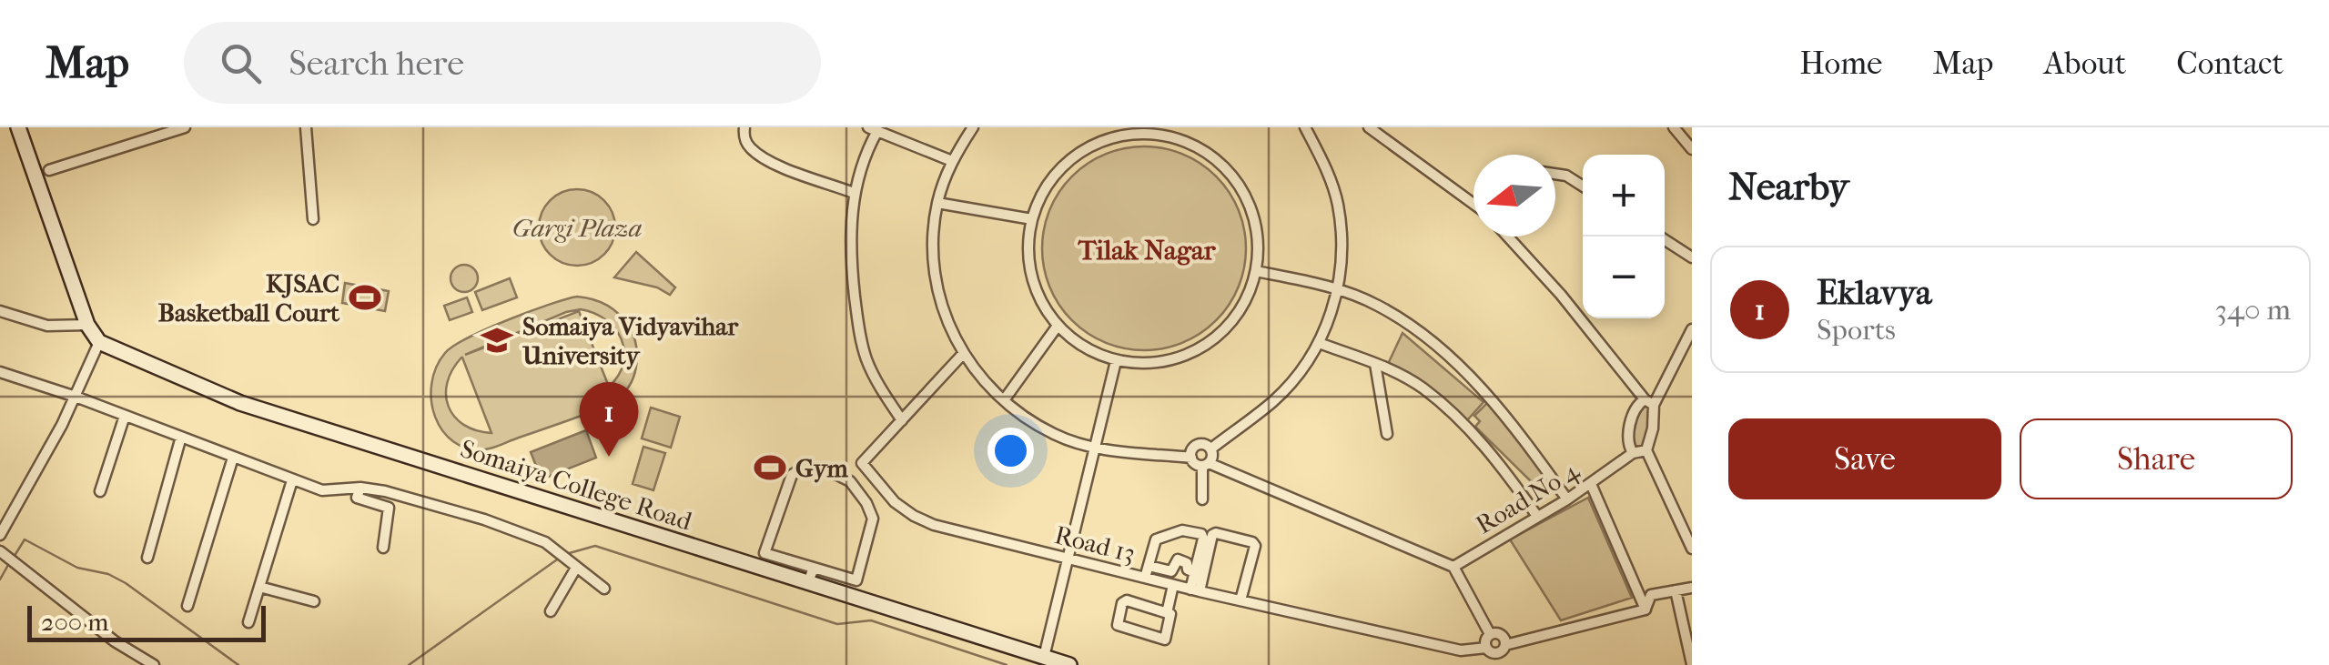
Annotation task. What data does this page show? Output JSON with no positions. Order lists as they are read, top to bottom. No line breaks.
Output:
{"streets":{"street":["Somaiya College Road","Road No 4","Road 13"]},"districts":["Tilak Nagar"],"parks":["Gargi Plaza"],"places":{"sports":["KJSAC Basketball Court","Gym"],"school or university":["Somaiya Vidyavihar University"]},"scale_bar":"200 m","north":"left","page":{"header":"Map","search":"Search here","nav":["Home","Map","About","Contact"],"heading":"Nearby","map_buttons":["+","−"],"list":[{"mark":"1","name":"Eklavya","note":"Sports","value":"340 m"}],"pins":"1","buttons":["Save","Share"],"scale":"200 m"}}
